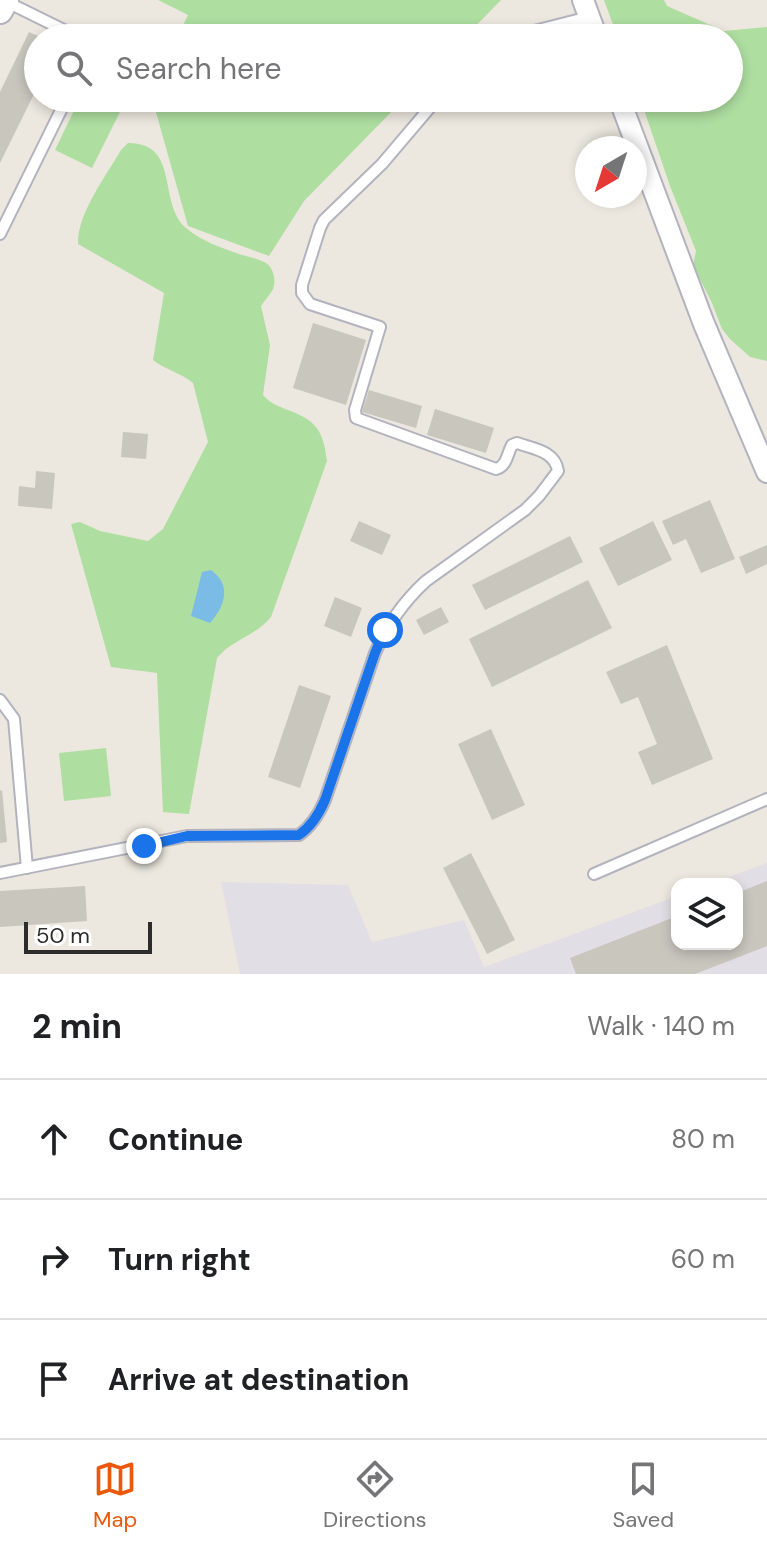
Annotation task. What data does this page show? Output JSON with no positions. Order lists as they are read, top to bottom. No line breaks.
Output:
{"scale_bar":"50 m","north":"bottom left","page":{"search":"Search here","scale":"50 m","heading":["2 min","Walk · 140 m"],"list":[["Continue","80 m"],["Turn right","60 m"],"Arrive at destination"],"nav":["Map","Directions","Saved"]}}
